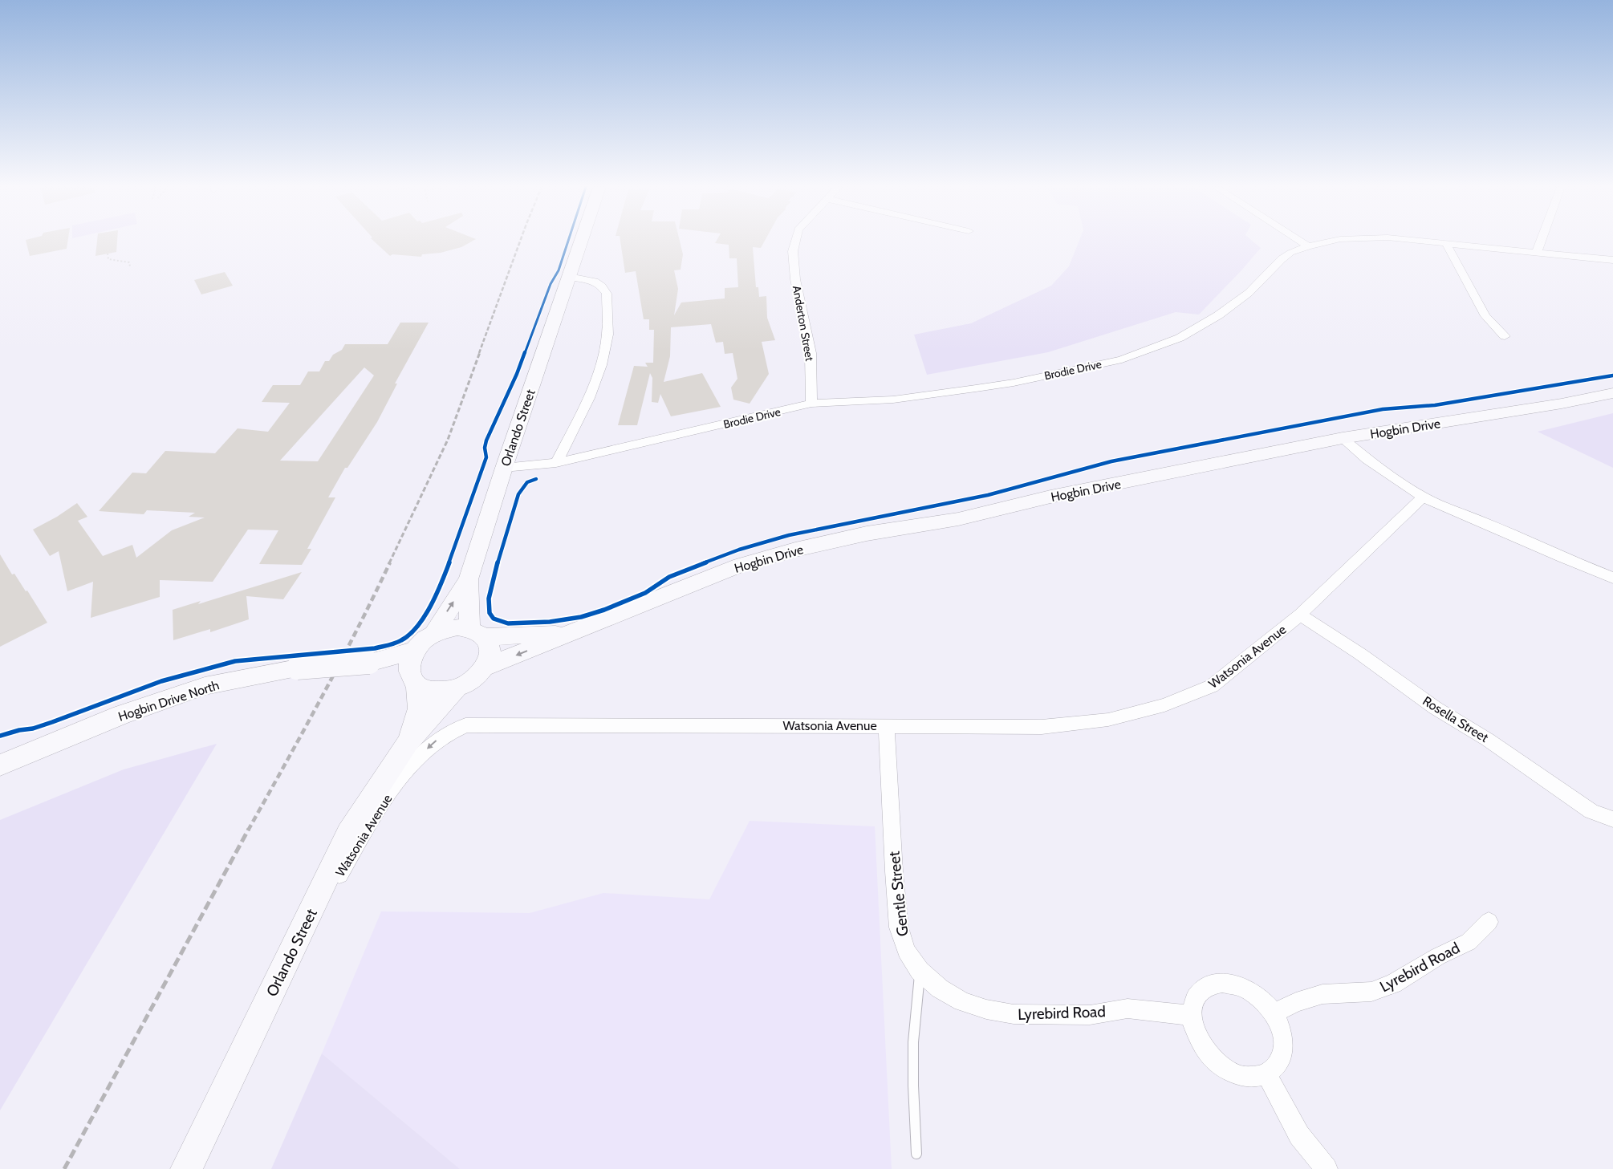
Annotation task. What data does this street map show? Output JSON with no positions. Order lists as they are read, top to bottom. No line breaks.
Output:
{"streets":{"main road":["Orlando Street","Hogbin Drive","Hogbin Drive North"],"street":["Anderton Street","Brodie Drive","Watsonia Avenue","Rosella Street","Gentle Street","Lyrebird Road"]},"crossings":[["Anderton Street","Brodie Drive"],["Brodie Drive","Orlando Street"],["Orlando Street","Hogbin Drive"],["Orlando Street","Watsonia Avenue"],["Orlando Street","Hogbin Drive North"],["Hogbin Drive","Hogbin Drive North"],["Watsonia Avenue","Rosella Street"],["Watsonia Avenue","Gentle Street"],["Gentle Street","Lyrebird Road"]],"one_way":["Watsonia Avenue"]}
